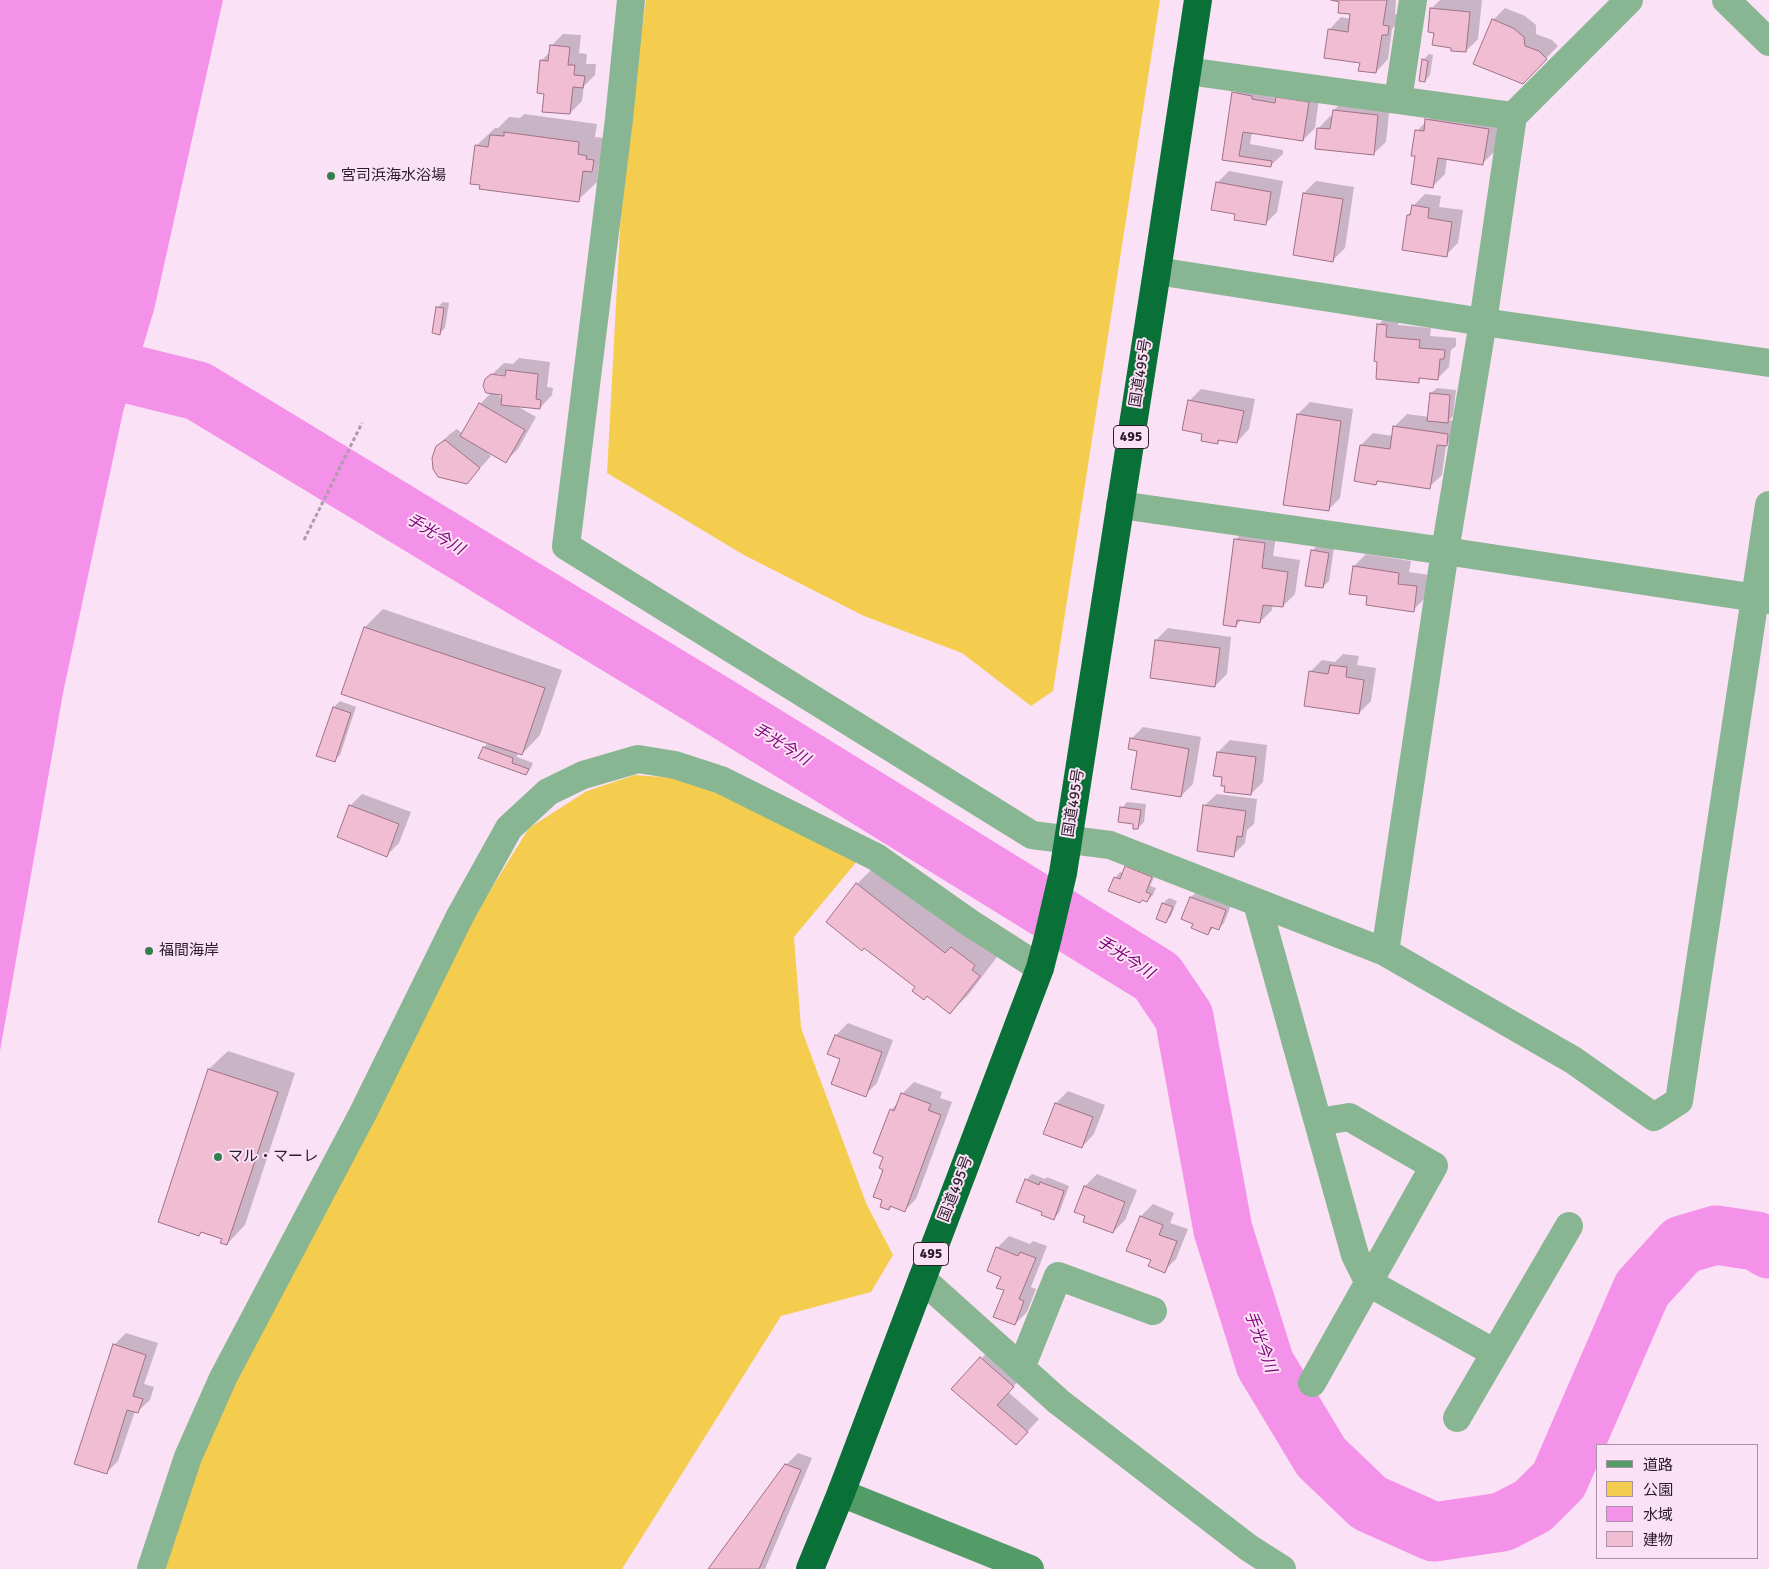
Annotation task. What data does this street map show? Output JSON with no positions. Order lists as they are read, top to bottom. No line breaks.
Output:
{"streets":{"highway":["国道495号","495"]},"water":["手光今川"],"places":["宮司浜海水浴場","福間海岸","マル・マーレ"],"legend":["道路","公園","水域","建物"]}
